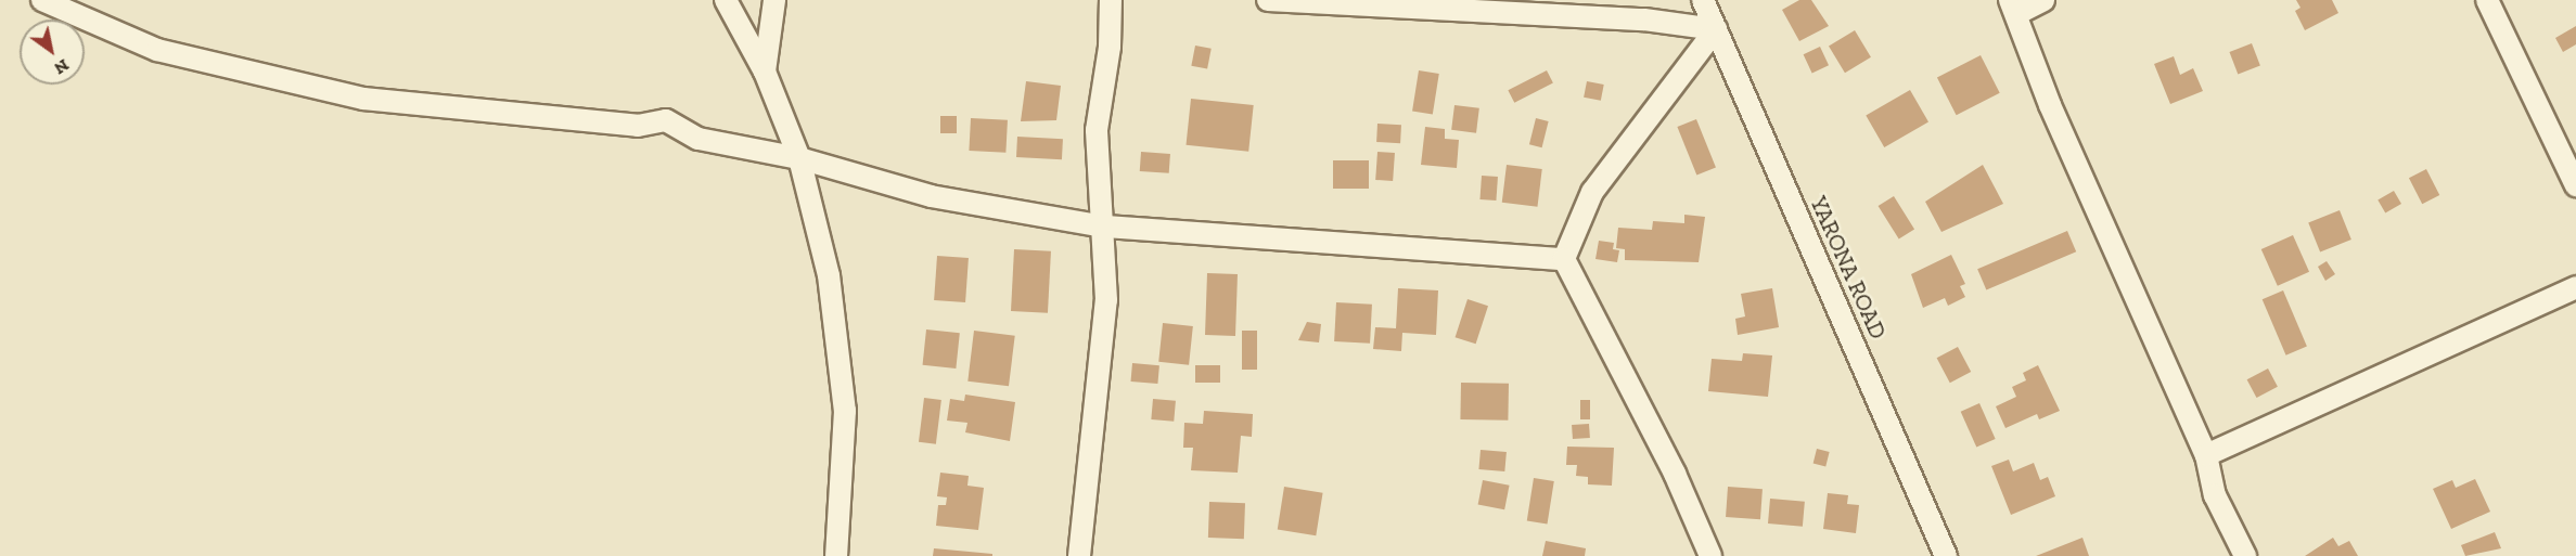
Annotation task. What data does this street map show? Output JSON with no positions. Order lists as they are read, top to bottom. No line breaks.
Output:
{"streets":{"street":["YARONA ROAD"]},"north":"bottom right"}
